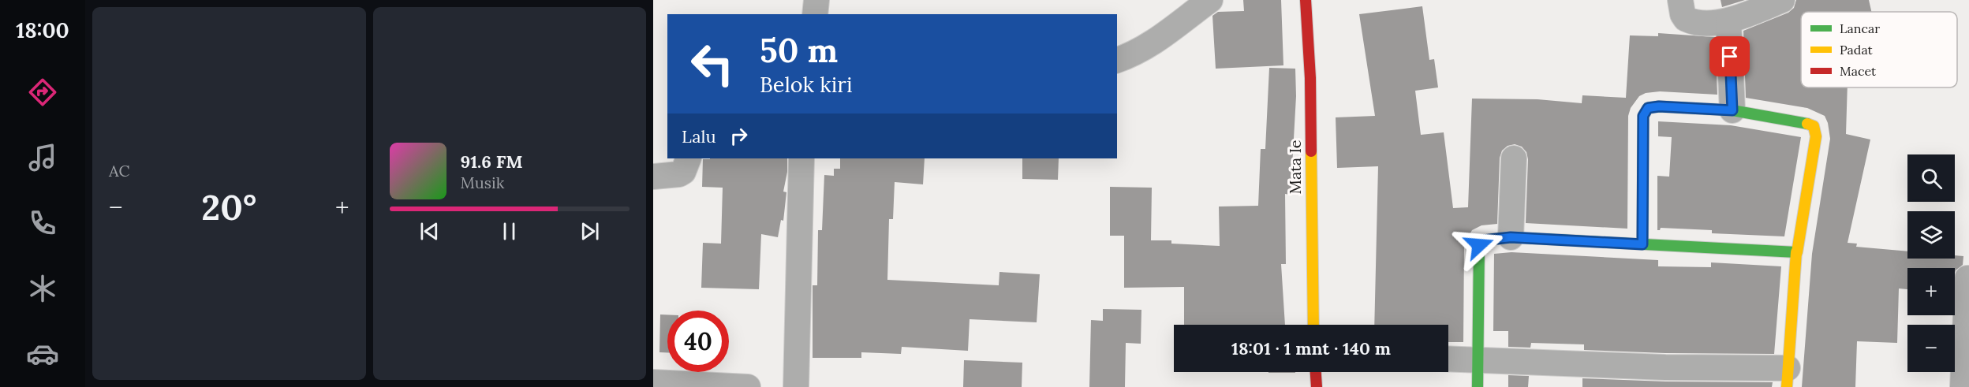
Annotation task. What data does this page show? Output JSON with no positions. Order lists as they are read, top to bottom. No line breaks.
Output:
{"streets":{"street":["Mata Ie"]},"legend":["Lancar","Padat","Macet"],"page":{"tabs":"18:00","tile":"AC","turn":["50 m","Belok kiri"],"then":"Lalu","song":["91.6 FM","Musik"],"map_buttons":["+","−"],"heat":["−","20°","+"],"limit":"40","trip":"18:01 · 1 mnt · 140 m"}}
